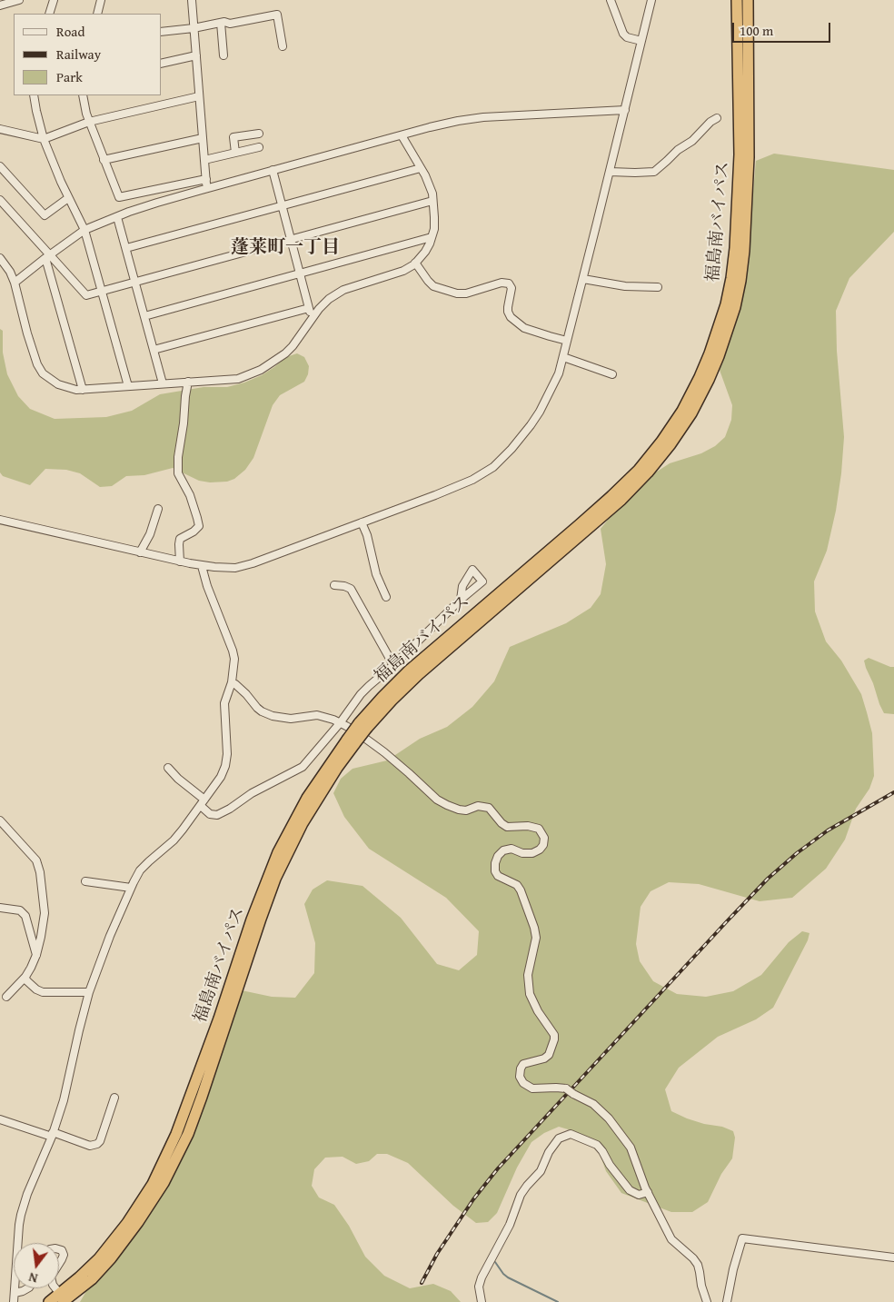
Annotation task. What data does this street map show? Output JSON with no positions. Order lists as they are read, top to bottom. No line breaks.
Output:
{"streets":{"highway":["福島南バイパス"]},"districts":["蓬莱町一丁目"],"legend":["Road","Railway","Park"],"scale_bar":"100 m","north":"bottom"}
